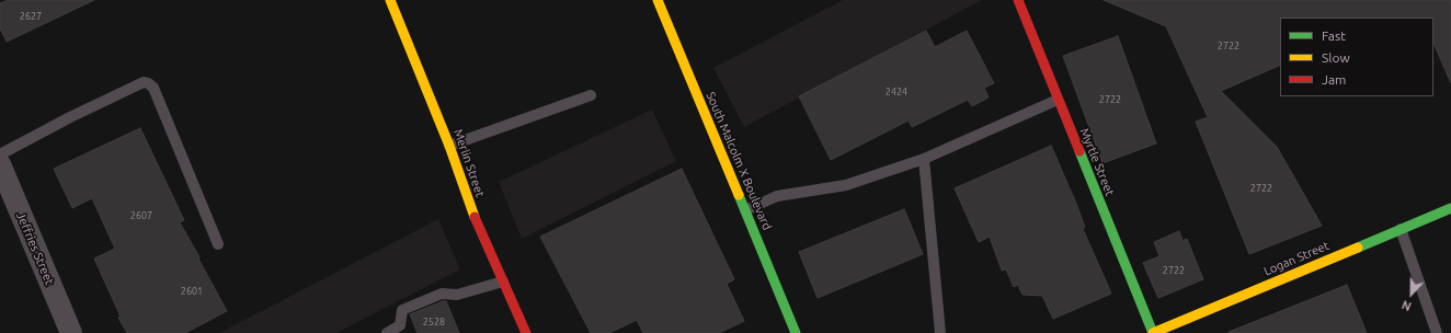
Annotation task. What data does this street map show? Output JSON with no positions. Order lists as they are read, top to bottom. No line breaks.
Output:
{"streets":{"street":["South Malcolm X Boulevard","Myrtle Street","Merlin Street","Jeffries Street","Logan Street"]},"crossings":[["Myrtle Street","Logan Street"]],"house_numbers":["2627","2722","2424","2722","2722","2607","2722","2601","2528"],"legend":["Fast","Slow","Jam"],"north":"bottom"}
